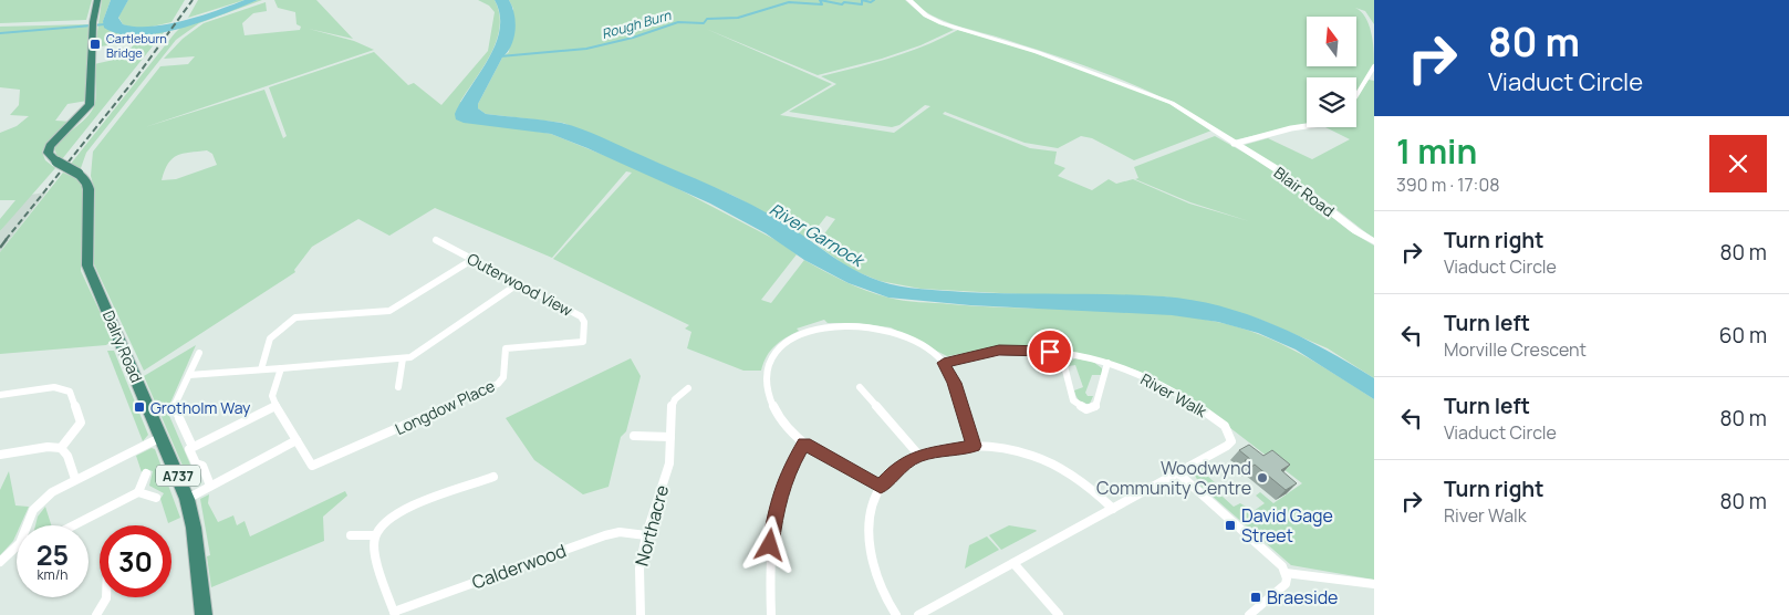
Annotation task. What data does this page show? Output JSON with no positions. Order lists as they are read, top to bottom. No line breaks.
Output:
{"streets":{"highway":["Dalry Road","A737"],"street":["Blair Road","Outerwood View","River Walk","Longdow Place","Northacre","Calderwood"]},"crossings":[["Outerwood View","Longdow Place"],["Northacre","Calderwood"]],"water":["Rough Burn","River Garnock"],"places":{"transit":["Cartleburn Bridge","Grotholm Way","David Gage Street","Braeside"],"other":["Woodwynd Community Centre"]},"north":"top","page":{"turn":["80 m","Viaduct Circle"],"heading":["1 min","390 m · 17:08"],"list":[{"name":"Turn right","note":"Viaduct Circle","value":"80 m"},{"name":"Turn left","note":"Morville Crescent","value":"60 m"},{"name":"Turn left","note":"Viaduct Circle","value":"80 m"},{"name":"Turn right","note":"River Walk","value":"80 m"}],"speed":"25 km/h","limit":"30"}}
